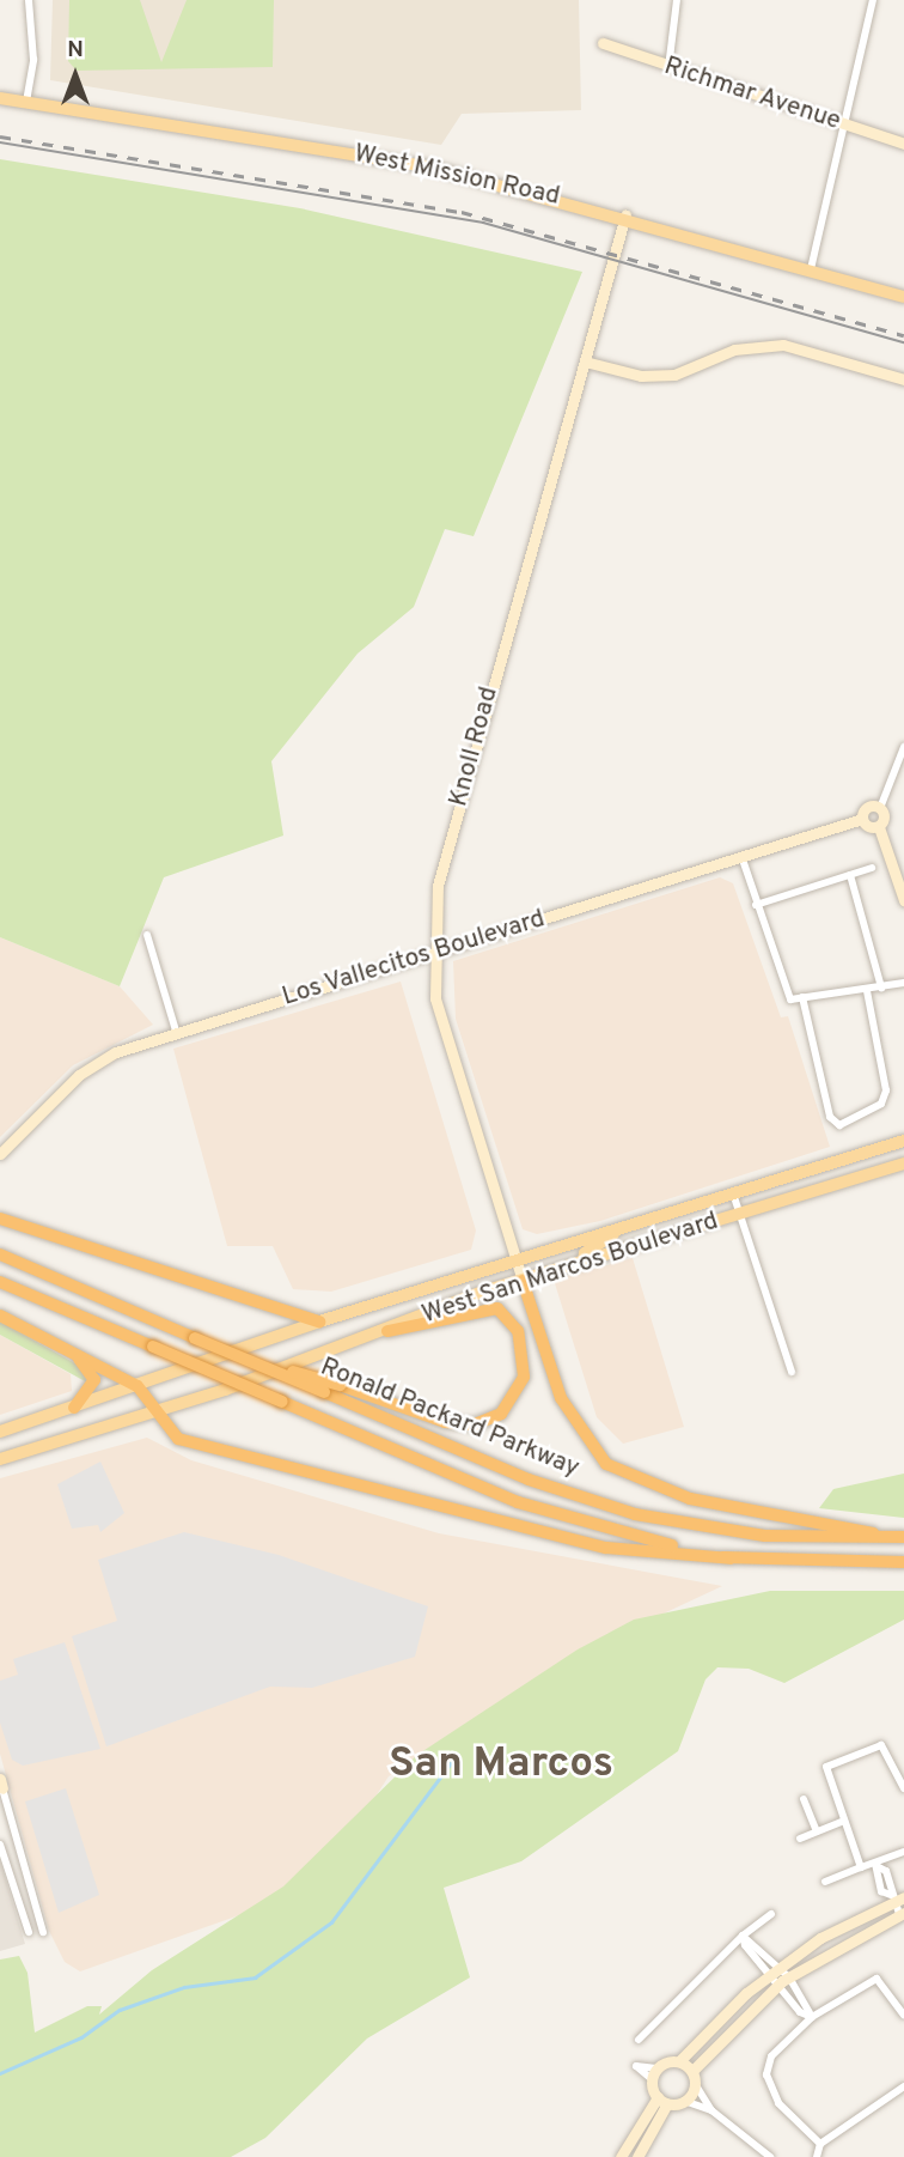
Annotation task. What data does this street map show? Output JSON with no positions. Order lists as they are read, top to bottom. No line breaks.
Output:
{"streets":{"highway":["Ronald Packard Parkway"],"main road":["West Mission Road","West San Marcos Boulevard"],"street":["Richmar Avenue","Knoll Road","Los Vallecitos Boulevard"]},"crossings":[["West Mission Road","Knoll Road"],["Knoll Road","Los Vallecitos Boulevard"],["Knoll Road","West San Marcos Boulevard"]],"districts":["San Marcos"],"north":"top"}
